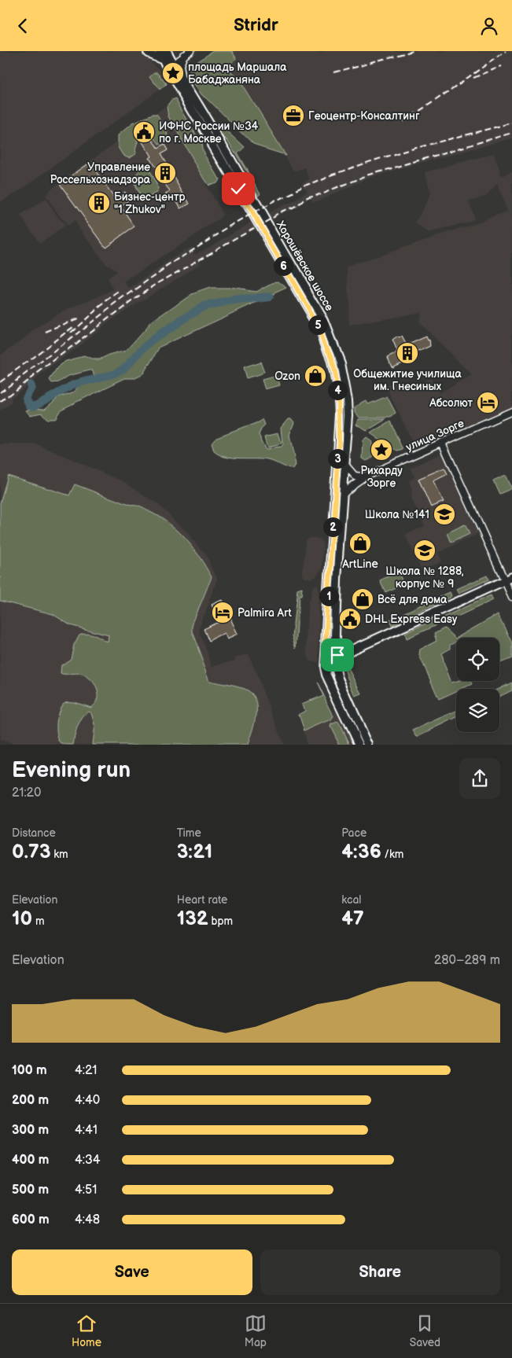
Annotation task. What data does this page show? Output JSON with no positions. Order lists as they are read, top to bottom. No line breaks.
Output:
{"streets":{"main road":["Хорошёвское шоссе"],"street":["улица Зорге"]},"crossings":[["Хорошёвское шоссе","улица Зорге"]],"places":{"place":["площадь Маршала Бабаджаняна","Рихарду Зорге"],"office":["Геоцентр-Консалтинг"],"public building":["ИФНС России №34 по г. Москве","DHL Express Easy"],"building":["Управление Россельхознадзора","Бизнес-центр \"1 Zhukov\"","Общежитие училища им. Гнесиных"],"shop":["Ozon","ArtLine","Всё для дома"],"hotel":["Абсолют","Palmira Art"],"school or university":["Школа №141","Школа № 1288, корпус № 9"]},"page":{"header":"Stridr","pins":["6","5","4","3","2","1"],"heading":["Evening run","21:20"],"stats":[["Distance","0.73 km"],["Time","3:21"],["Pace","4:36 /km"],["Elevation","10 m"],["Heart rate","132 bpm"],["kcal","47"]],"chart":["Elevation","280–289 m"],"list":[{"name":"100 m","note":"4:21"},{"name":"200 m","note":"4:40"},{"name":"300 m","note":"4:41"},{"name":"400 m","note":"4:34"},{"name":"500 m","note":"4:51"},{"name":"600 m","note":"4:48"}],"buttons":["Save","Share"],"tabs":["Home","Map","Saved"]}}
